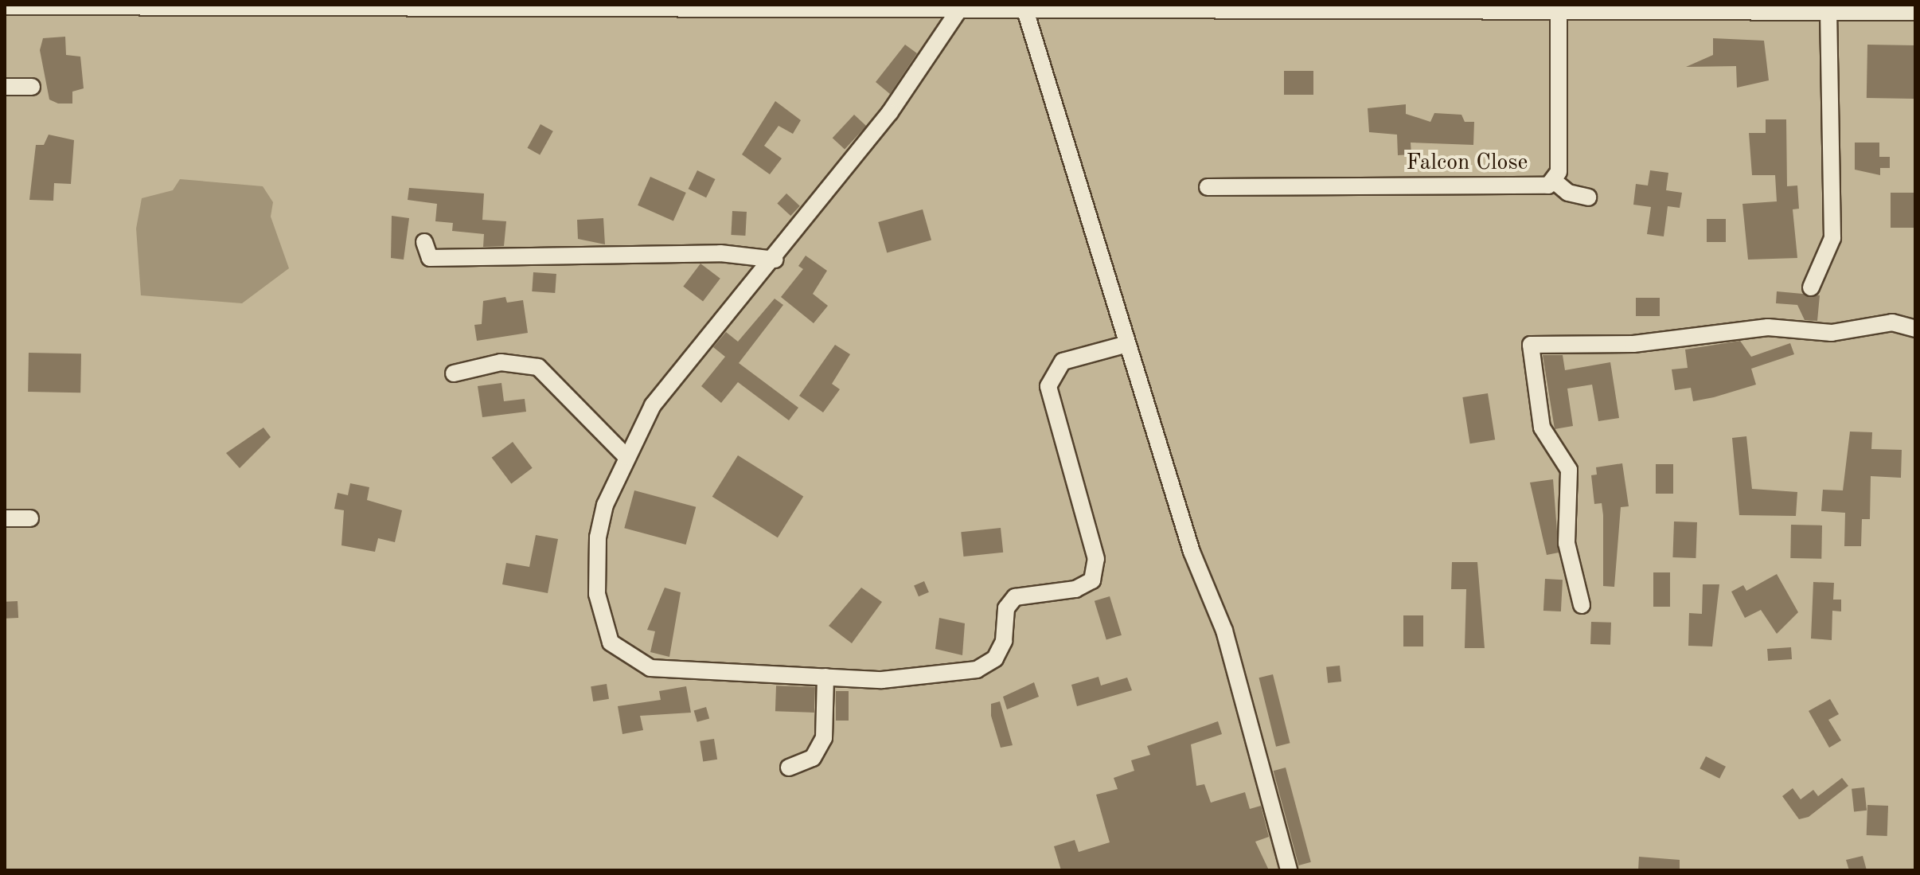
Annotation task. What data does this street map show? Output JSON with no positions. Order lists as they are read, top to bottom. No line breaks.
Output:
{"streets":{"street":["Falcon Close"]}}
